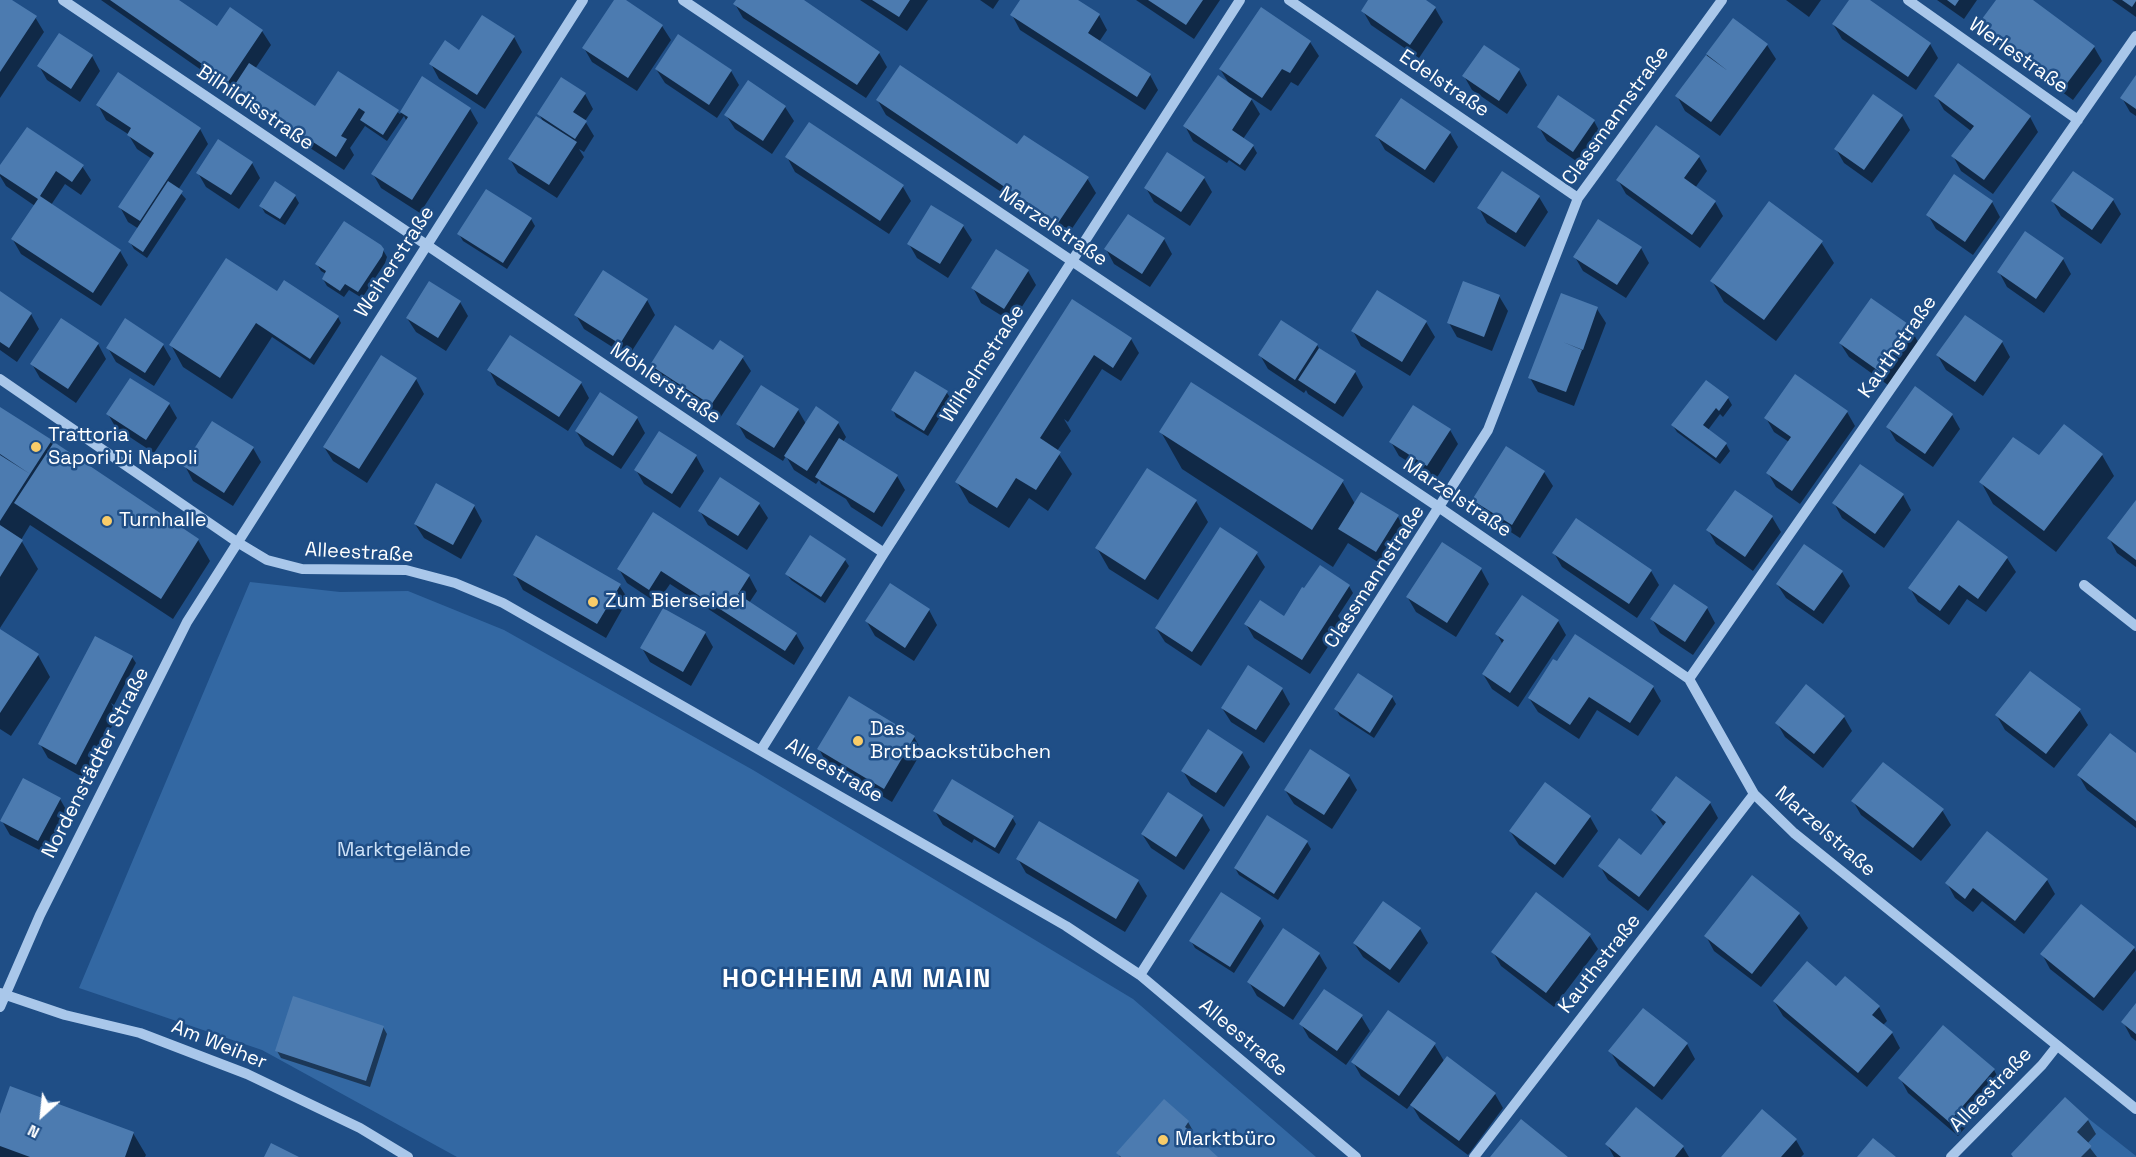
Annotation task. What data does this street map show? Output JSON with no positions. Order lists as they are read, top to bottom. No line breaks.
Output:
{"streets":{"street":["Werlestraße","Edelstraße","Bilhildisstraße","Classmannstraße","Marzelstraße","Weiherstraße","Kauthstraße","Wilhelmstraße","Möhlerstraße","Alleestraße","Nordenstädter Straße","Am Weiher"]},"crossings":[["Werlestraße","Kauthstraße"],["Edelstraße","Classmannstraße"],["Bilhildisstraße","Weiherstraße"],["Bilhildisstraße","Möhlerstraße"],["Classmannstraße","Marzelstraße"],["Classmannstraße","Alleestraße"],["Marzelstraße","Kauthstraße"],["Marzelstraße","Wilhelmstraße"],["Marzelstraße","Alleestraße"],["Weiherstraße","Möhlerstraße"],["Weiherstraße","Alleestraße"],["Weiherstraße","Nordenstädter Straße"],["Wilhelmstraße","Möhlerstraße"],["Wilhelmstraße","Alleestraße"],["Alleestraße","Nordenstädter Straße"],["Nordenstädter Straße","Am Weiher"]],"districts":["HOCHHEIM AM MAIN"],"parks":["Marktgelände"],"places":["Trattoria Sapori Di Napoli","Turnhalle","Zum Bierseidel","Das Brotbackstübchen","Marktbüro"],"north":"bottom left"}
